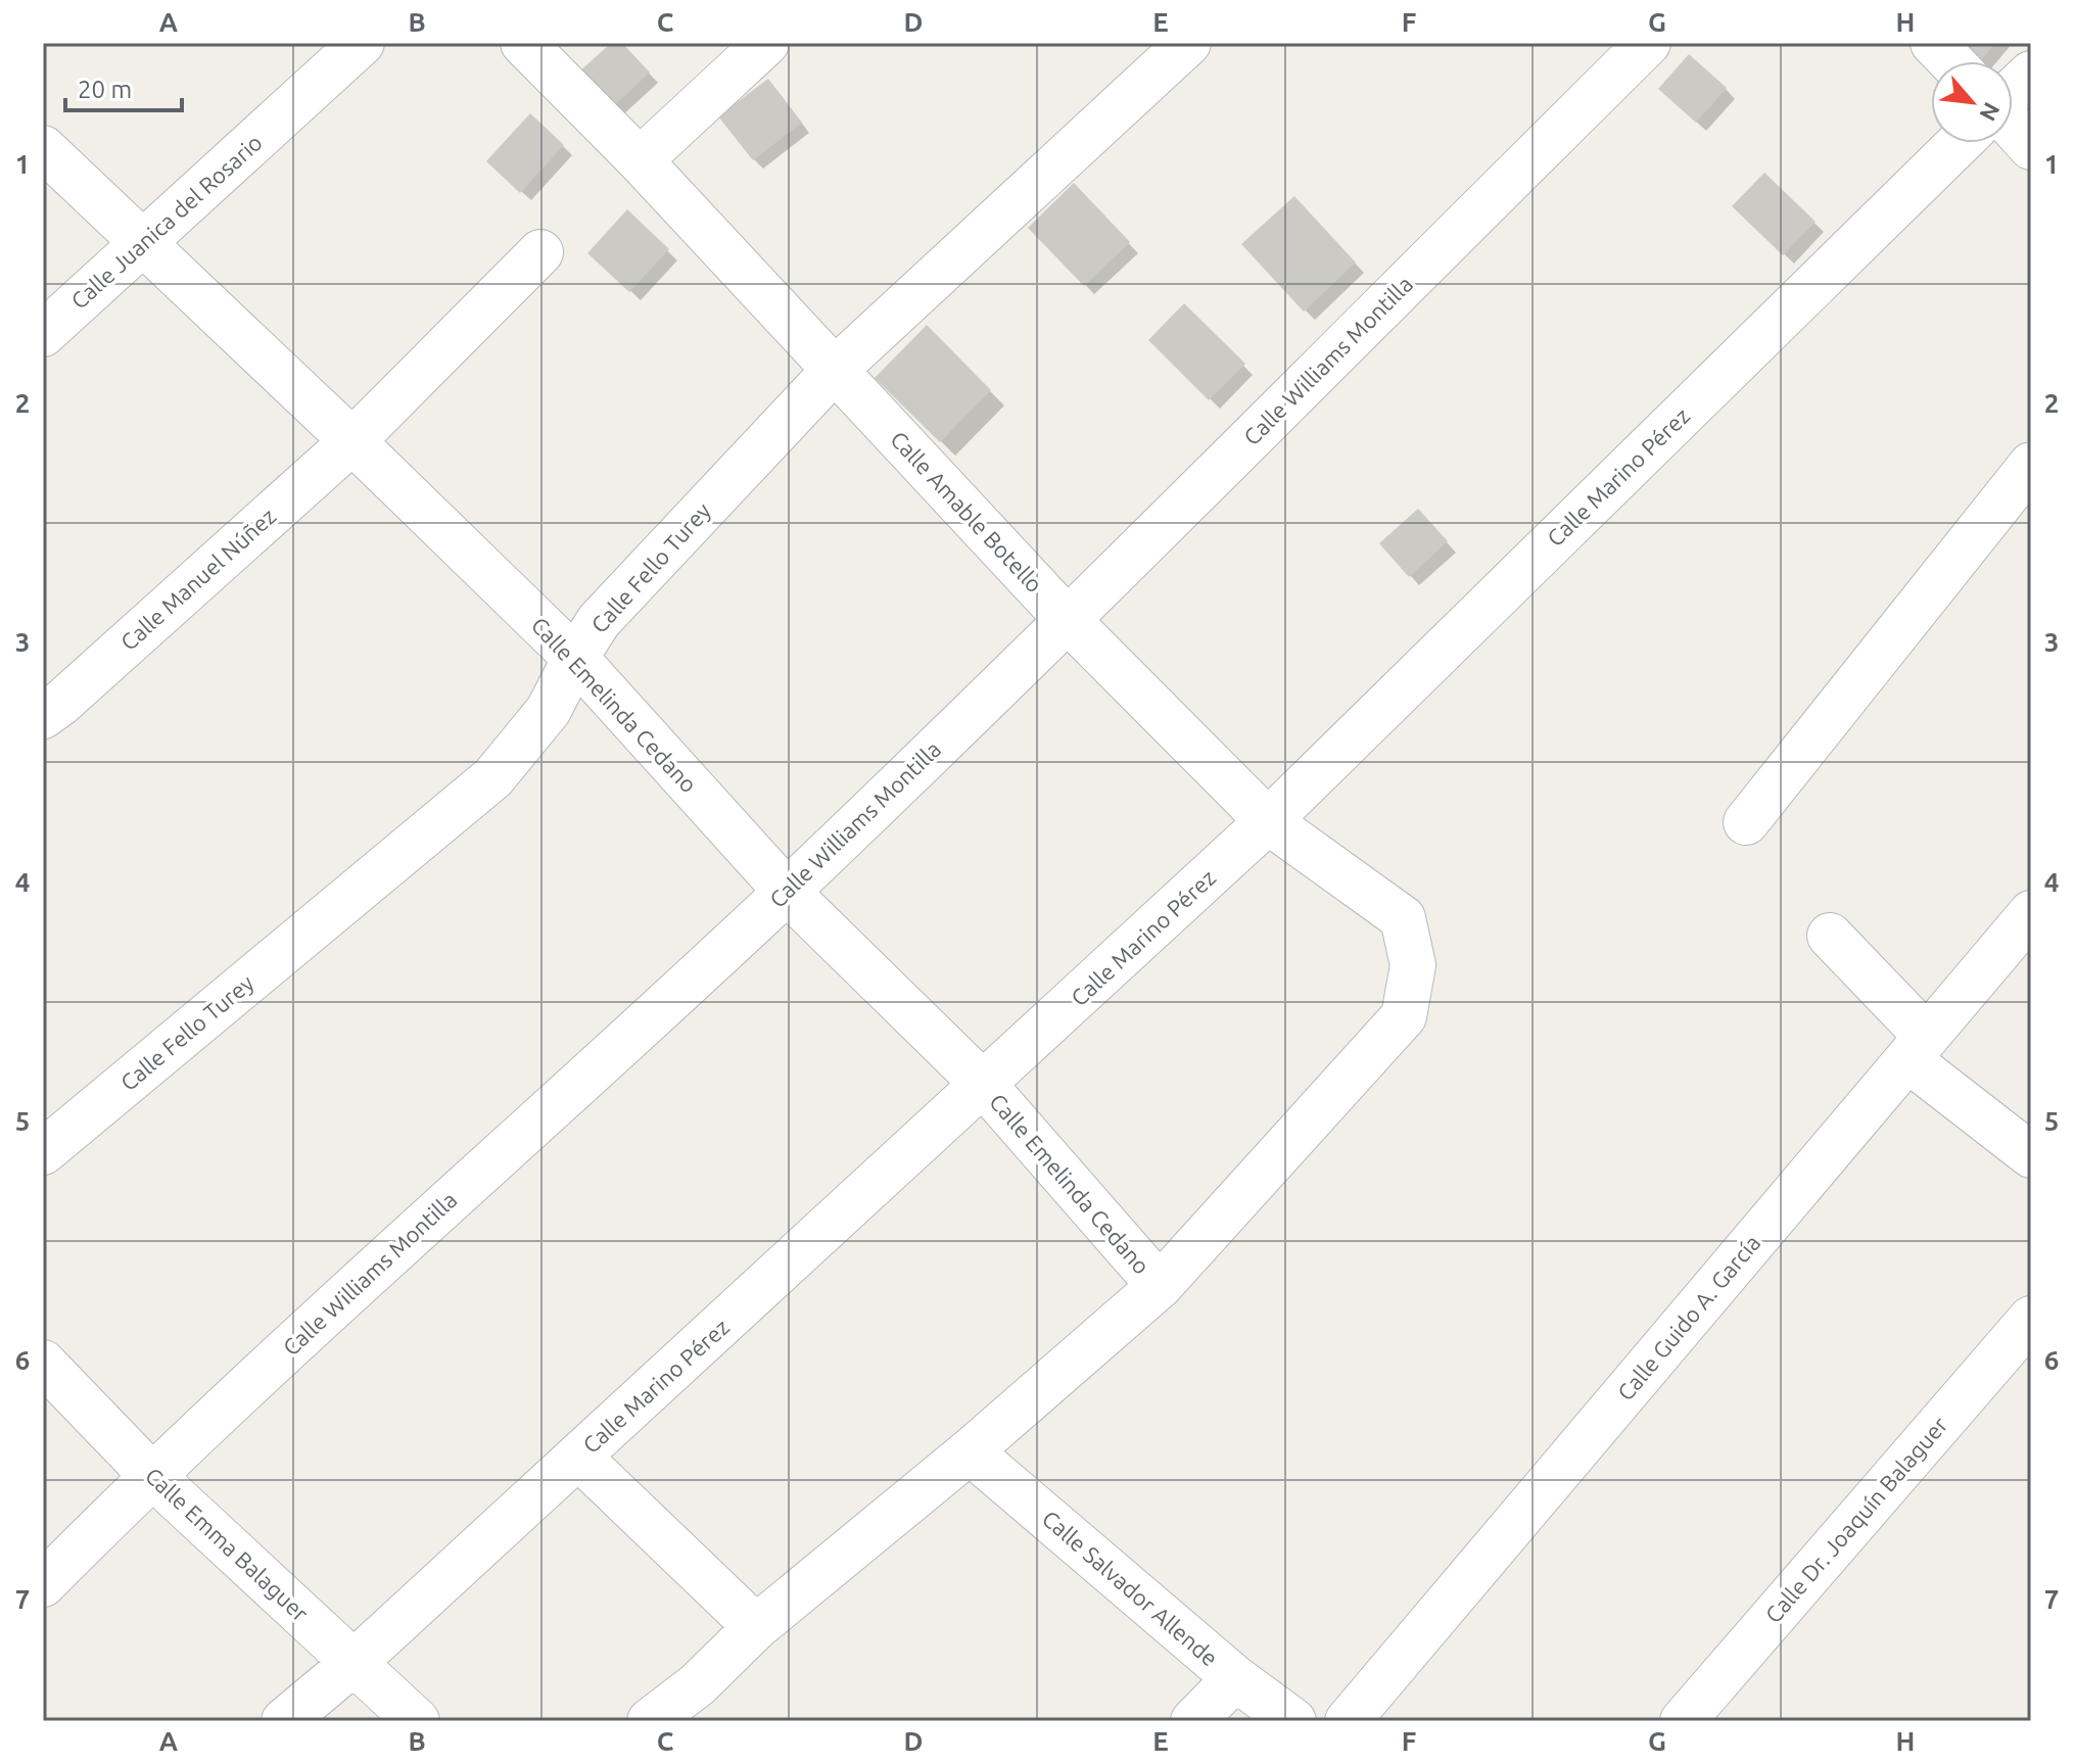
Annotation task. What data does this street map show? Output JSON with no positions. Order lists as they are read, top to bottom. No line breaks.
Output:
{"streets":{"street":["Calle Juanica del Rosario","Calle Williams Montilla","Calle Marino Pérez","Calle Amable Botello","Calle Fello Turey","Calle Manuel Núñez","Calle Emelinda Cedano","Calle Guido A. García","Calle Dr. Joaquín Balaguer","Calle Emma Balaguer","Calle Salvador Allende"]},"crossings":[["Calle Juanica del Rosario","Calle Emelinda Cedano"],["Calle Williams Montilla","Calle Amable Botello"],["Calle Williams Montilla","Calle Emelinda Cedano"],["Calle Williams Montilla","Calle Emma Balaguer"],["Calle Marino Pérez","Calle Amable Botello"],["Calle Marino Pérez","Calle Emelinda Cedano"],["Calle Marino Pérez","Calle Emma Balaguer"],["Calle Amable Botello","Calle Fello Turey"],["Calle Amable Botello","Calle Emelinda Cedano"],["Calle Fello Turey","Calle Emelinda Cedano"],["Calle Manuel Núñez","Calle Emelinda Cedano"]],"scale_bar":"20 m","north":"bottom right","grid":{"columns":["A","B","C","D","E","F","G","H"],"rows":["1","2","3","4","5","6","7"]}}
